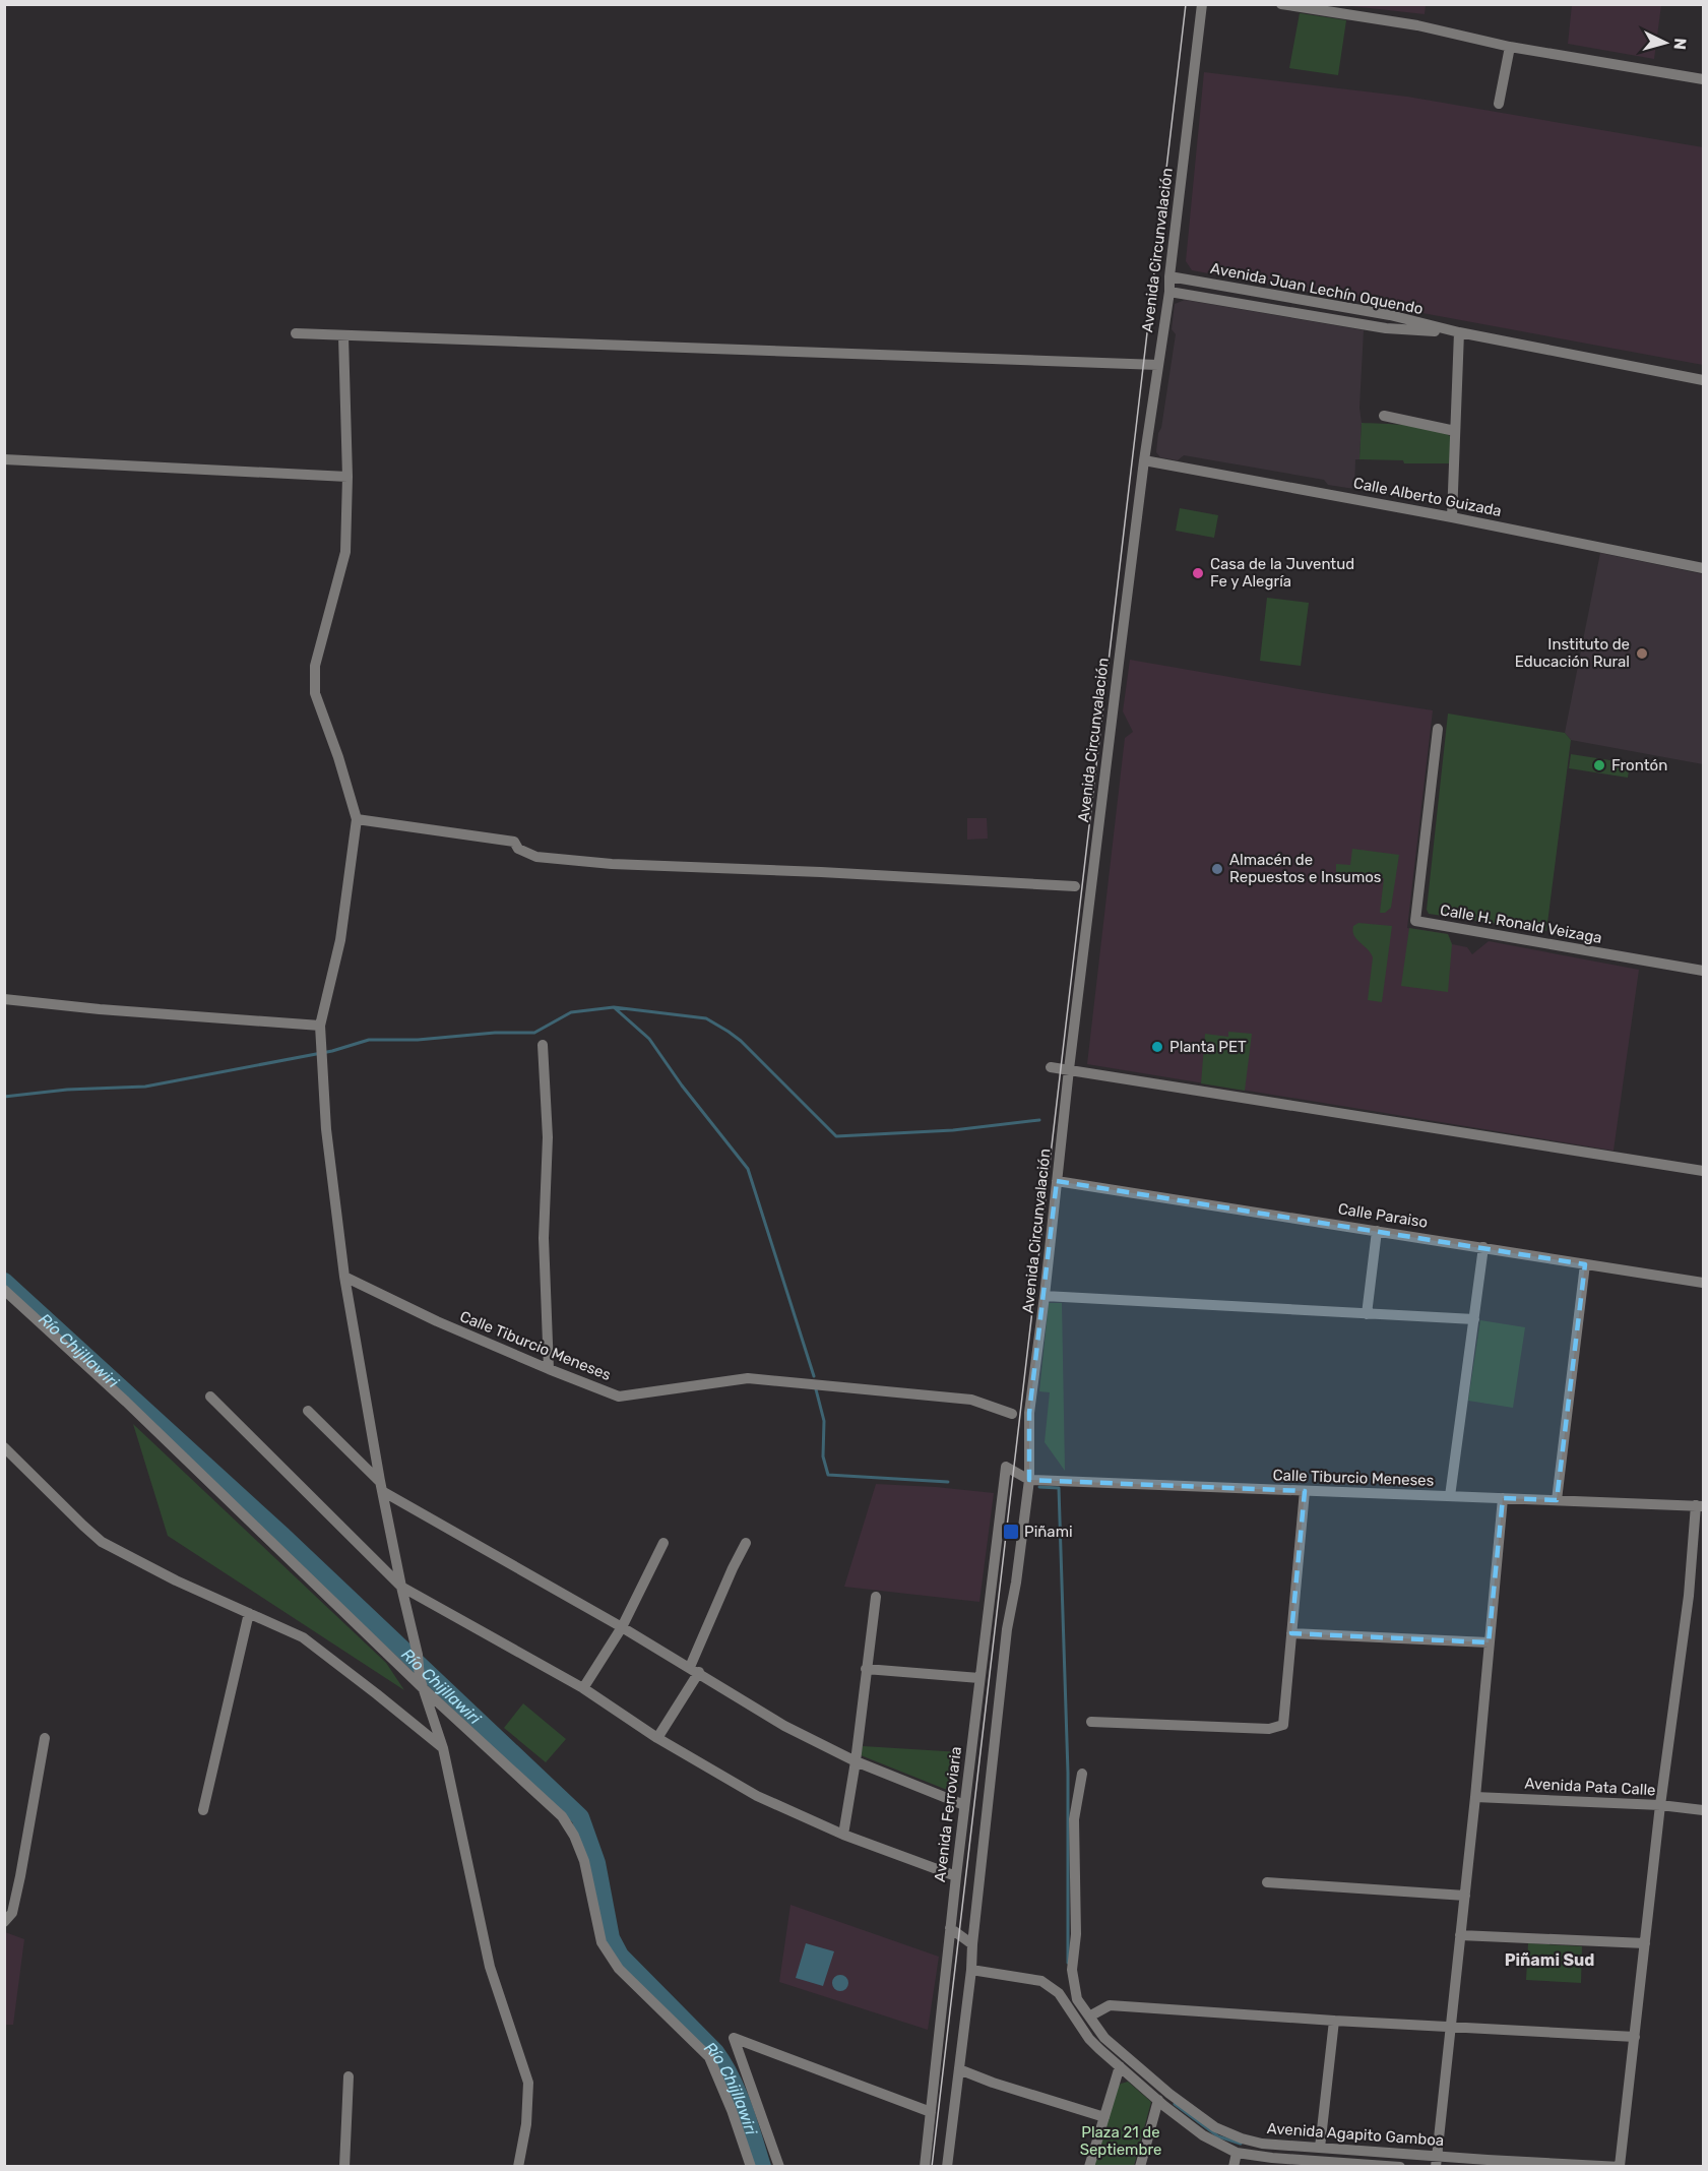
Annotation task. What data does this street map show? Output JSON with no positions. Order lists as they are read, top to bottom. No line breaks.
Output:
{"streets":{"street":["Avenida Circunvalación","Avenida Juan Lechín Oquendo","Calle Alberto Guizada","Calle H. Ronald Veizaga","Calle Paraiso","Calle Tiburcio Meneses","Avenida Pata Calle","Avenida Ferroviaria","Avenida Agapito Gamboa"]},"crossings":[["Avenida Circunvalación","Avenida Juan Lechín Oquendo"],["Avenida Circunvalación","Calle Alberto Guizada"],["Avenida Circunvalación","Calle Paraiso"],["Avenida Circunvalación","Calle Tiburcio Meneses"],["Calle Tiburcio Meneses","Avenida Ferroviaria"]],"districts":["Piñami Sud"],"water":["Río Chijllawiri"],"parks":["Plaza 21 de Septiembre"],"places":{"other":["Casa de la Juventud Fe y Alegría","Instituto de Educación Rural","Frontón","Almacén de Repuestos e Insumos","Planta PET"],"transit":["Piñami"]},"north":"right"}
